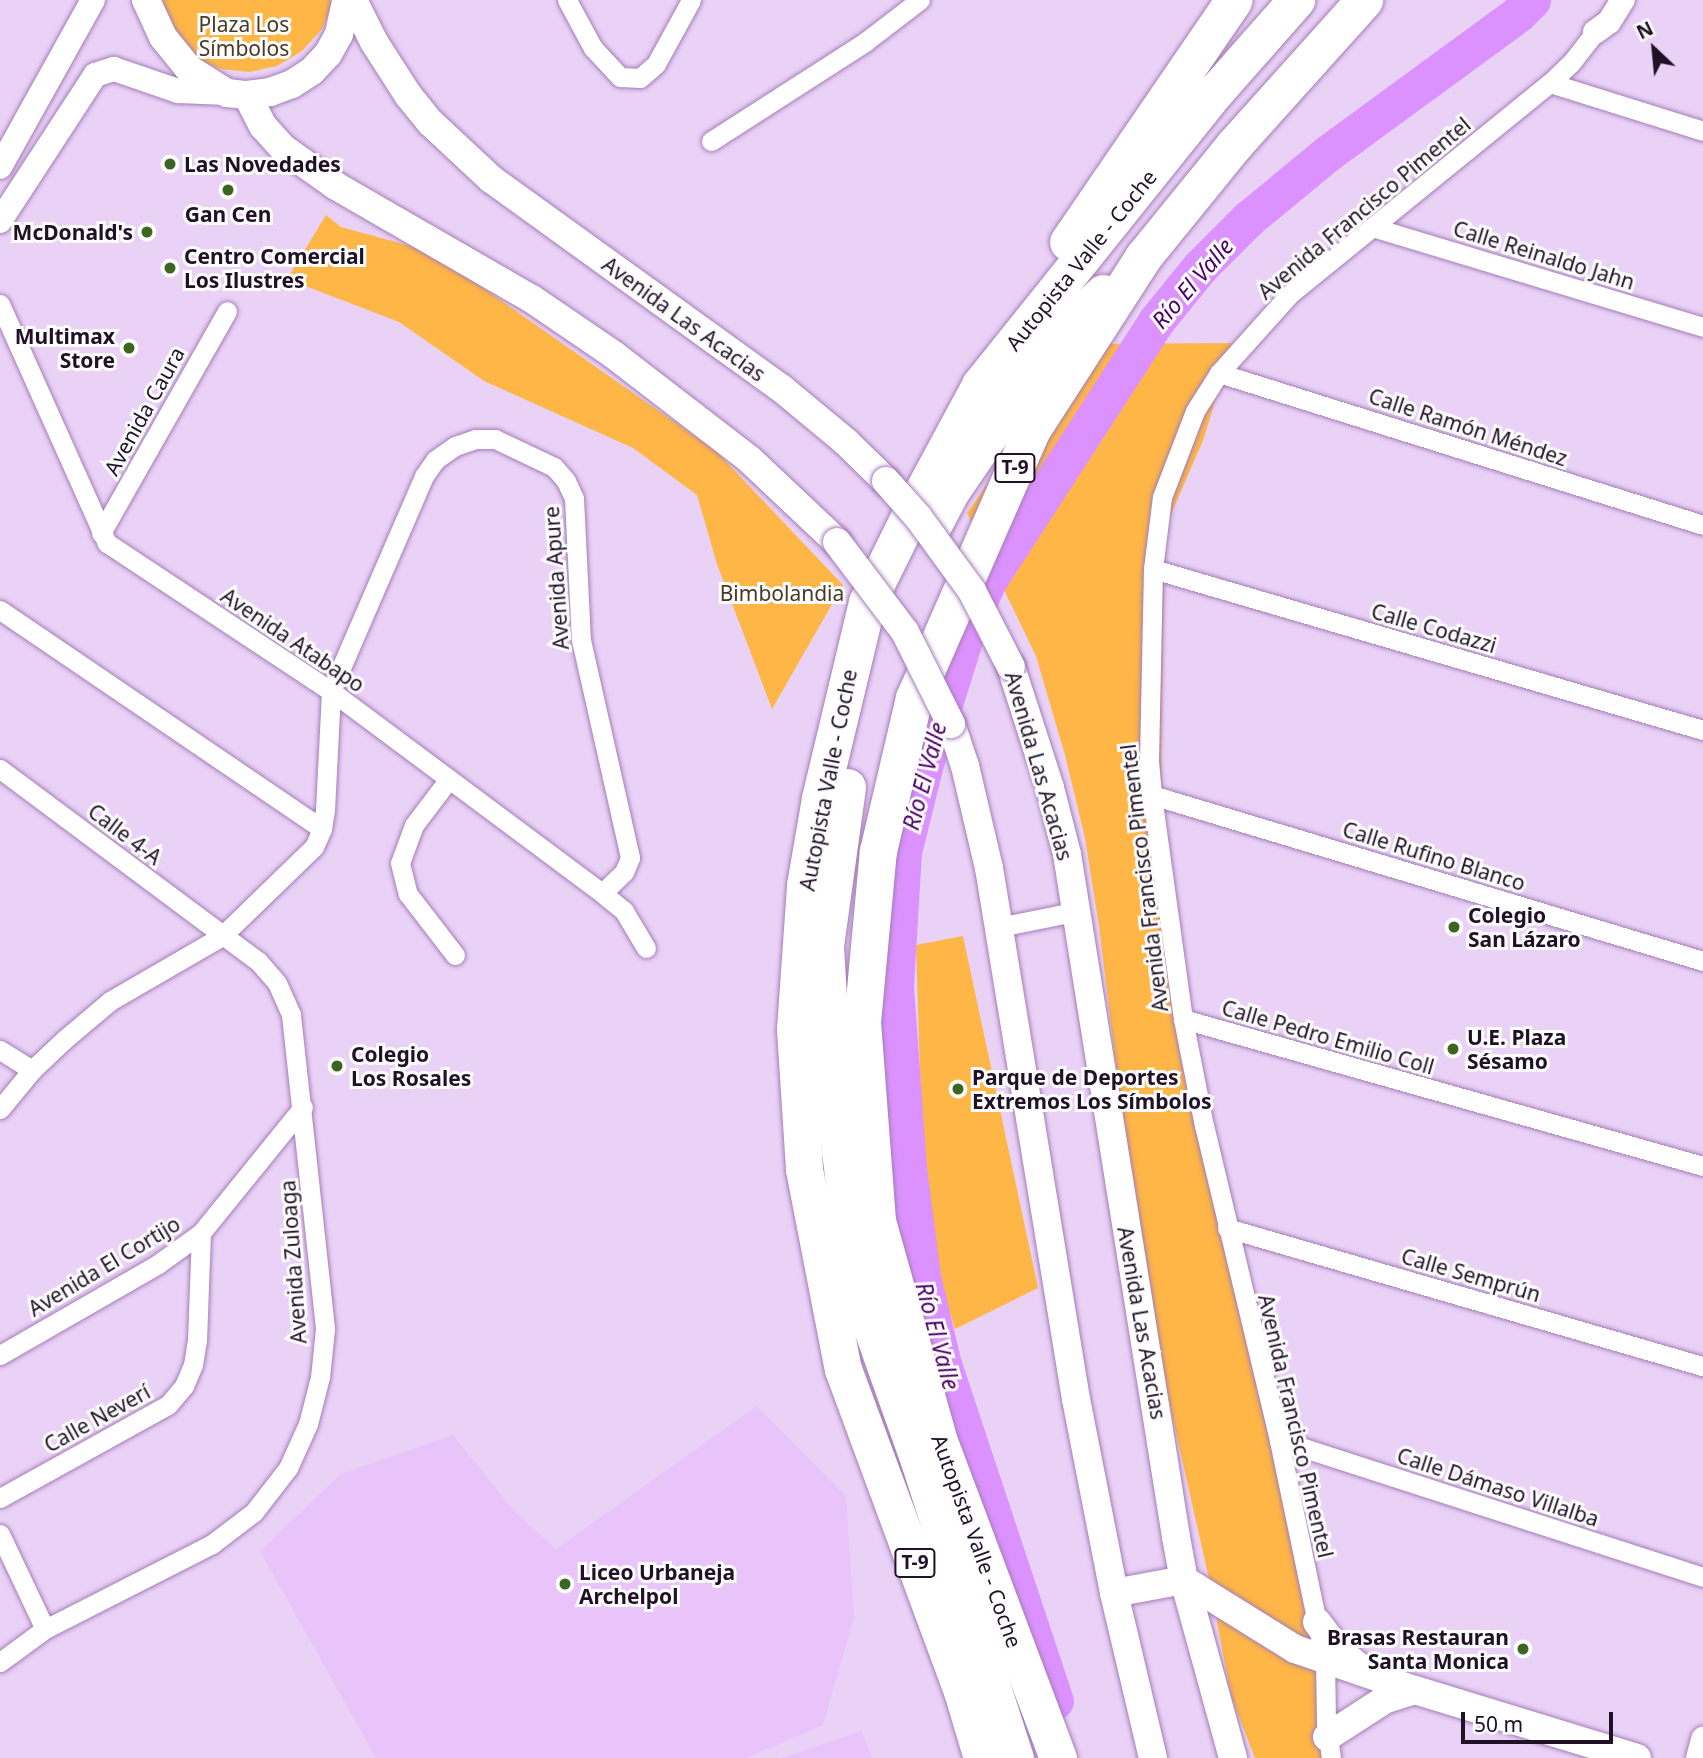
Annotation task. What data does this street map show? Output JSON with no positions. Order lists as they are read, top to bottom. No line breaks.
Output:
{"streets":{"highway":["Autopista Valle - Coche","T-9"],"main road":["Avenida Las Acacias"],"street":["Avenida Francisco Pimentel","Calle Reinaldo Jahn","Avenida Caura","Calle Ramón Méndez","Avenida Apure","Calle Codazzi","Avenida Atabapo","Calle 4-A","Calle Rufino Blanco","Calle Pedro Emilio Coll","Avenida Zuloaga","Avenida El Cortijo","Calle Semprún","Calle Neverí","Calle Dámaso Villalba"]},"crossings":[["Avenida Francisco Pimentel","Calle Reinaldo Jahn"],["Avenida Francisco Pimentel","Calle Ramón Méndez"],["Avenida Francisco Pimentel","Calle Codazzi"],["Avenida Francisco Pimentel","Calle Rufino Blanco"],["Avenida Francisco Pimentel","Calle Pedro Emilio Coll"],["Avenida Francisco Pimentel","Calle Semprún"],["Avenida Francisco Pimentel","Calle Dámaso Villalba"],["Autopista Valle - Coche","T-9"],["Avenida Caura","Avenida Atabapo"],["Avenida Apure","Avenida Atabapo"],["Calle 4-A","Avenida Zuloaga"],["Avenida Zuloaga","Avenida El Cortijo"],["Avenida El Cortijo","Calle Neverí"]],"water":["Río El Valle"],"parks":["Plaza Los Símbolos","Bimbolandia"],"places":["Las Novedades","Gan Cen","McDonald's","Centro Comercial Los Ilustres","Multimax Store","Colegio San Lázaro","U.E. Plaza Sésamo","Colegio Los Rosales","Parque de Deportes Extremos Los Símbolos","Liceo Urbaneja Archelpol","Brasas Restauran Santa Monica"],"scale_bar":"50 m","north":"top left"}
